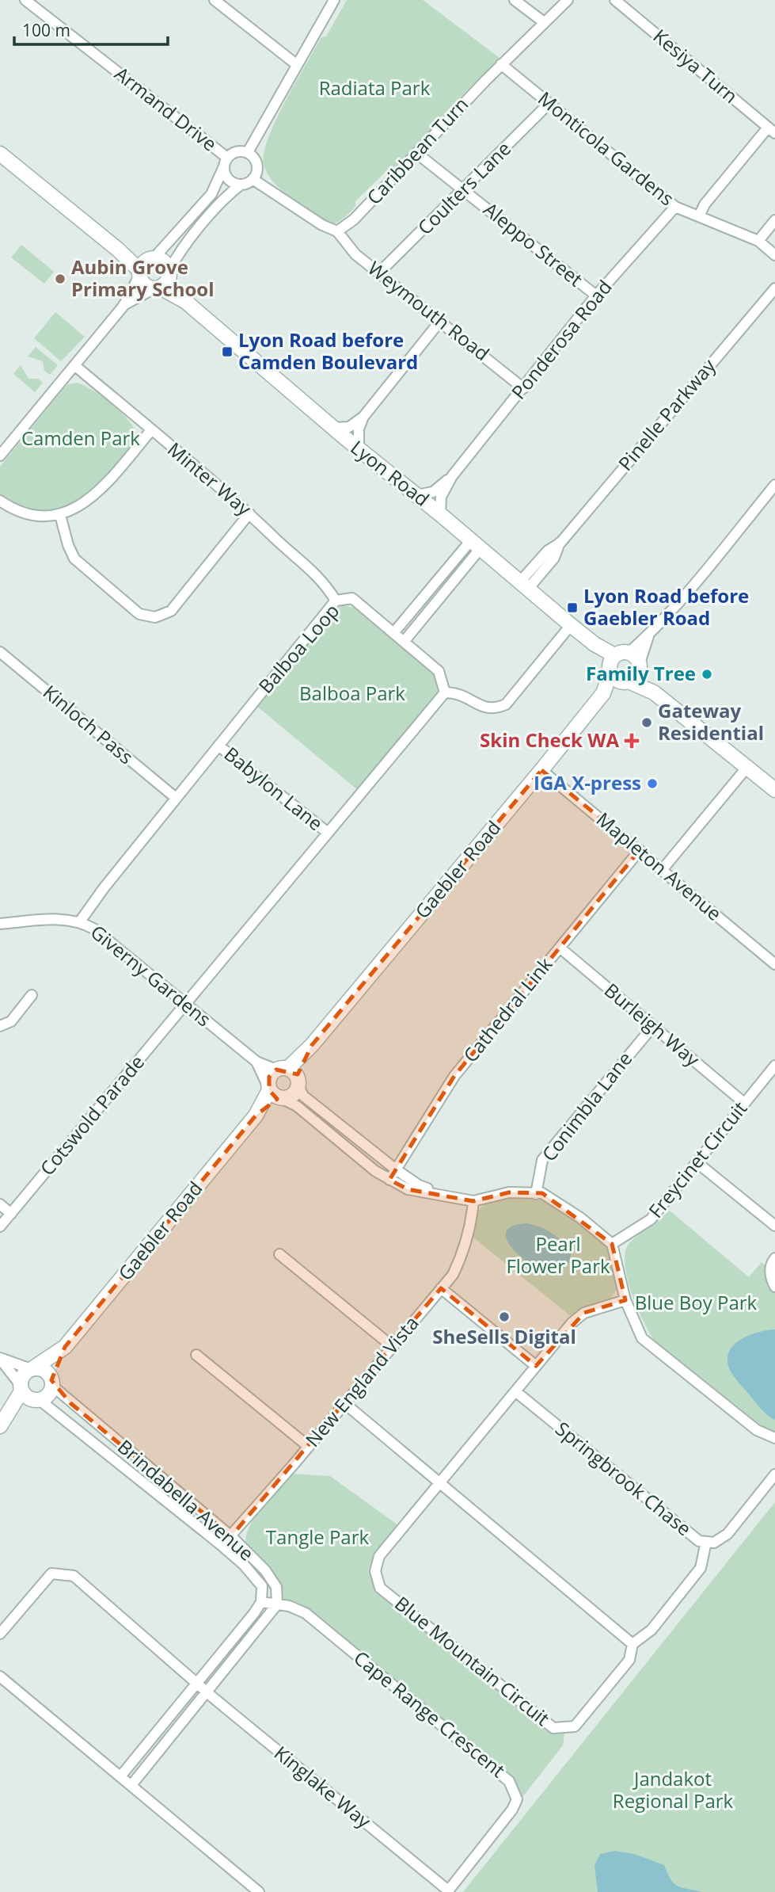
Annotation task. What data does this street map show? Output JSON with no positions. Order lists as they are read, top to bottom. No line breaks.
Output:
{"streets":{"street":["Kesiya Turn","Armand Drive","Monticola Gardens","Caribbean Turn","Coulters Lane","Aleppo Street","Weymouth Road","Ponderosa Road","Pinelle Parkway","Lyon Road","Minter Way","Balboa Loop","Kinloch Pass","Babylon Lane","Mapleton Avenue","Gaebler Road","Giverny Gardens","Cathedral Link","Burleigh Way","Conimbla Lane","Cotswold Parade","Freycinet Circuit","New England Vista","Springbrook Chase","Brindabella Avenue","Blue Mountain Circuit","Cape Range Crescent","Kinglake Way"]},"crossings":[["Monticola Gardens","Caribbean Turn"],["Monticola Gardens","Coulters Lane"],["Monticola Gardens","Ponderosa Road"],["Caribbean Turn","Aleppo Street"],["Caribbean Turn","Weymouth Road"],["Coulters Lane","Aleppo Street"],["Coulters Lane","Weymouth Road"],["Aleppo Street","Ponderosa Road"],["Weymouth Road","Ponderosa Road"],["Ponderosa Road","Lyon Road"],["Pinelle Parkway","Lyon Road"],["Lyon Road","Gaebler Road"],["Minter Way","Balboa Loop"],["Balboa Loop","Kinloch Pass"],["Balboa Loop","Babylon Lane"],["Balboa Loop","Giverny Gardens"],["Mapleton Avenue","Gaebler Road"],["Mapleton Avenue","Cathedral Link"],["Gaebler Road","Giverny Gardens"],["Gaebler Road","Brindabella Avenue"],["Giverny Gardens","Cotswold Parade"],["Cathedral Link","Burleigh Way"],["Burleigh Way","Conimbla Lane"],["Burleigh Way","Freycinet Circuit"],["New England Vista","Brindabella Avenue"],["Springbrook Chase","Blue Mountain Circuit"],["Brindabella Avenue","Cape Range Crescent"],["Cape Range Crescent","Kinglake Way"]],"parks":["Radiata Park","Camden Park","Balboa Park","Pearl Flower Park","Blue Boy Park","Tangle Park","Jandakot Regional Park"],"places":{"other":["Aubin Grove Primary School","Family Tree","Gateway Residential","IGA X-press","SheSells Digital"],"transit":["Lyon Road before Camden Boulevard","Lyon Road before Gaebler Road"],"health":["Skin Check WA"]},"scale_bar":"100 m"}
